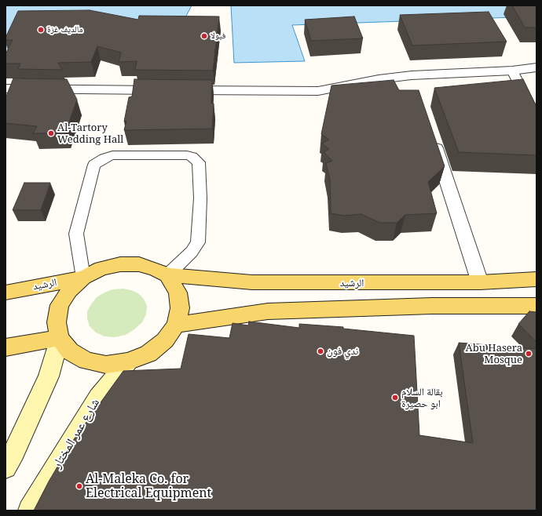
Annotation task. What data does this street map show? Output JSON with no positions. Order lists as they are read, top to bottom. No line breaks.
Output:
{"streets":{"main road":["الرشيد","شارع عمر المختار"]},"crossings":[["الرشيد","شارع عمر المختار"]],"places":["مالديف غزة","فيولا","Al-Tartory Wedding Hall","ندي فون","Abu Hasera Mosque","بقالة السلام ابو حصيرة","Al-Maleka Co. for Electrical Equipment"]}
